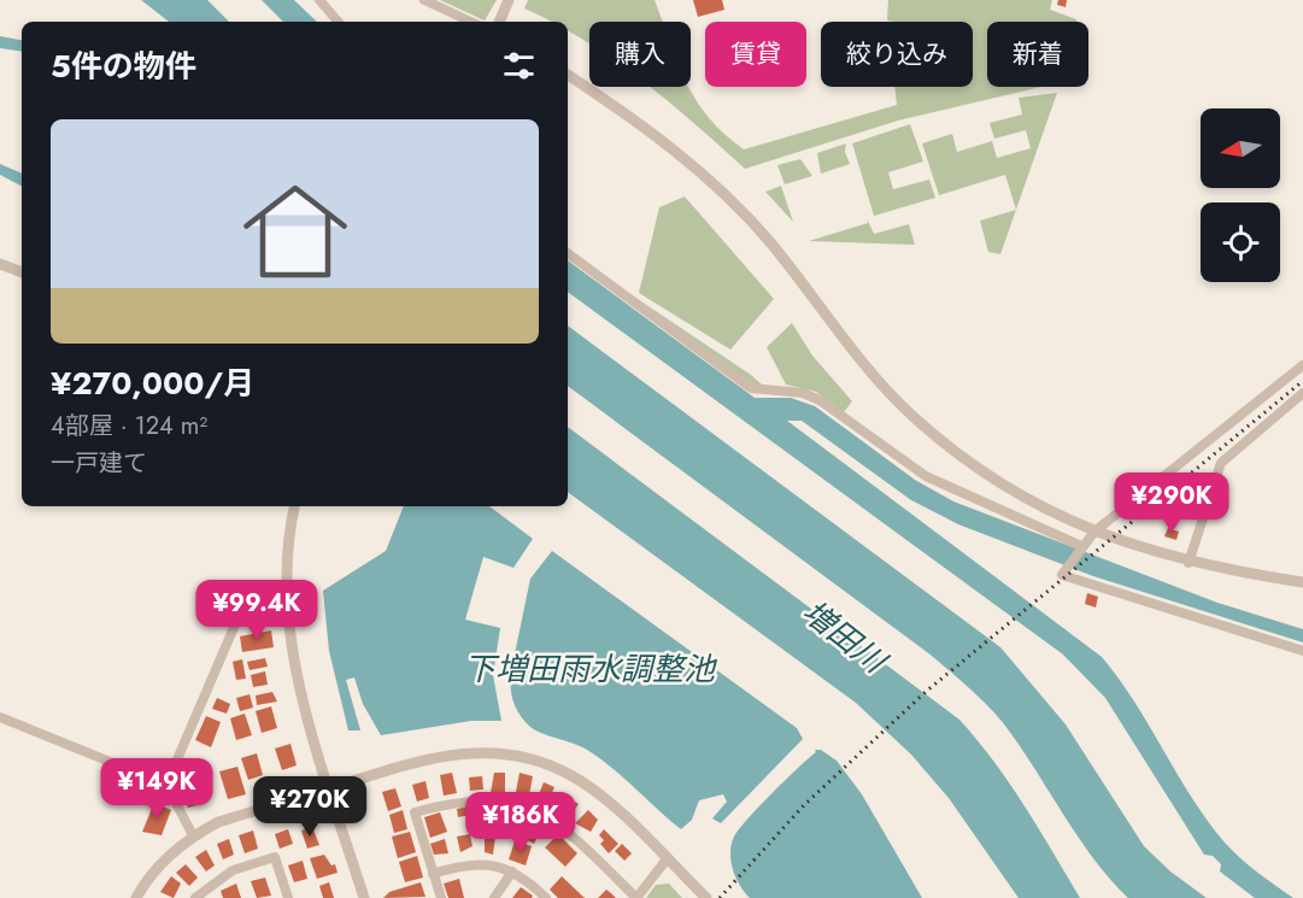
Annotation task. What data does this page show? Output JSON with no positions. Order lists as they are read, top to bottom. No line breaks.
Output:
{"water":["増田川","下増田雨水調整池"],"north":"left","page":{"chip":["購入","賃貸","絞り込み","新着"],"heading":"5件の物件","list":[{"name":"¥270,000/月","note":"4部屋 · 124 m² · 一戸建て"}],"price":["¥290K","¥99.4K","¥149K","¥270K","¥186K"]}}
